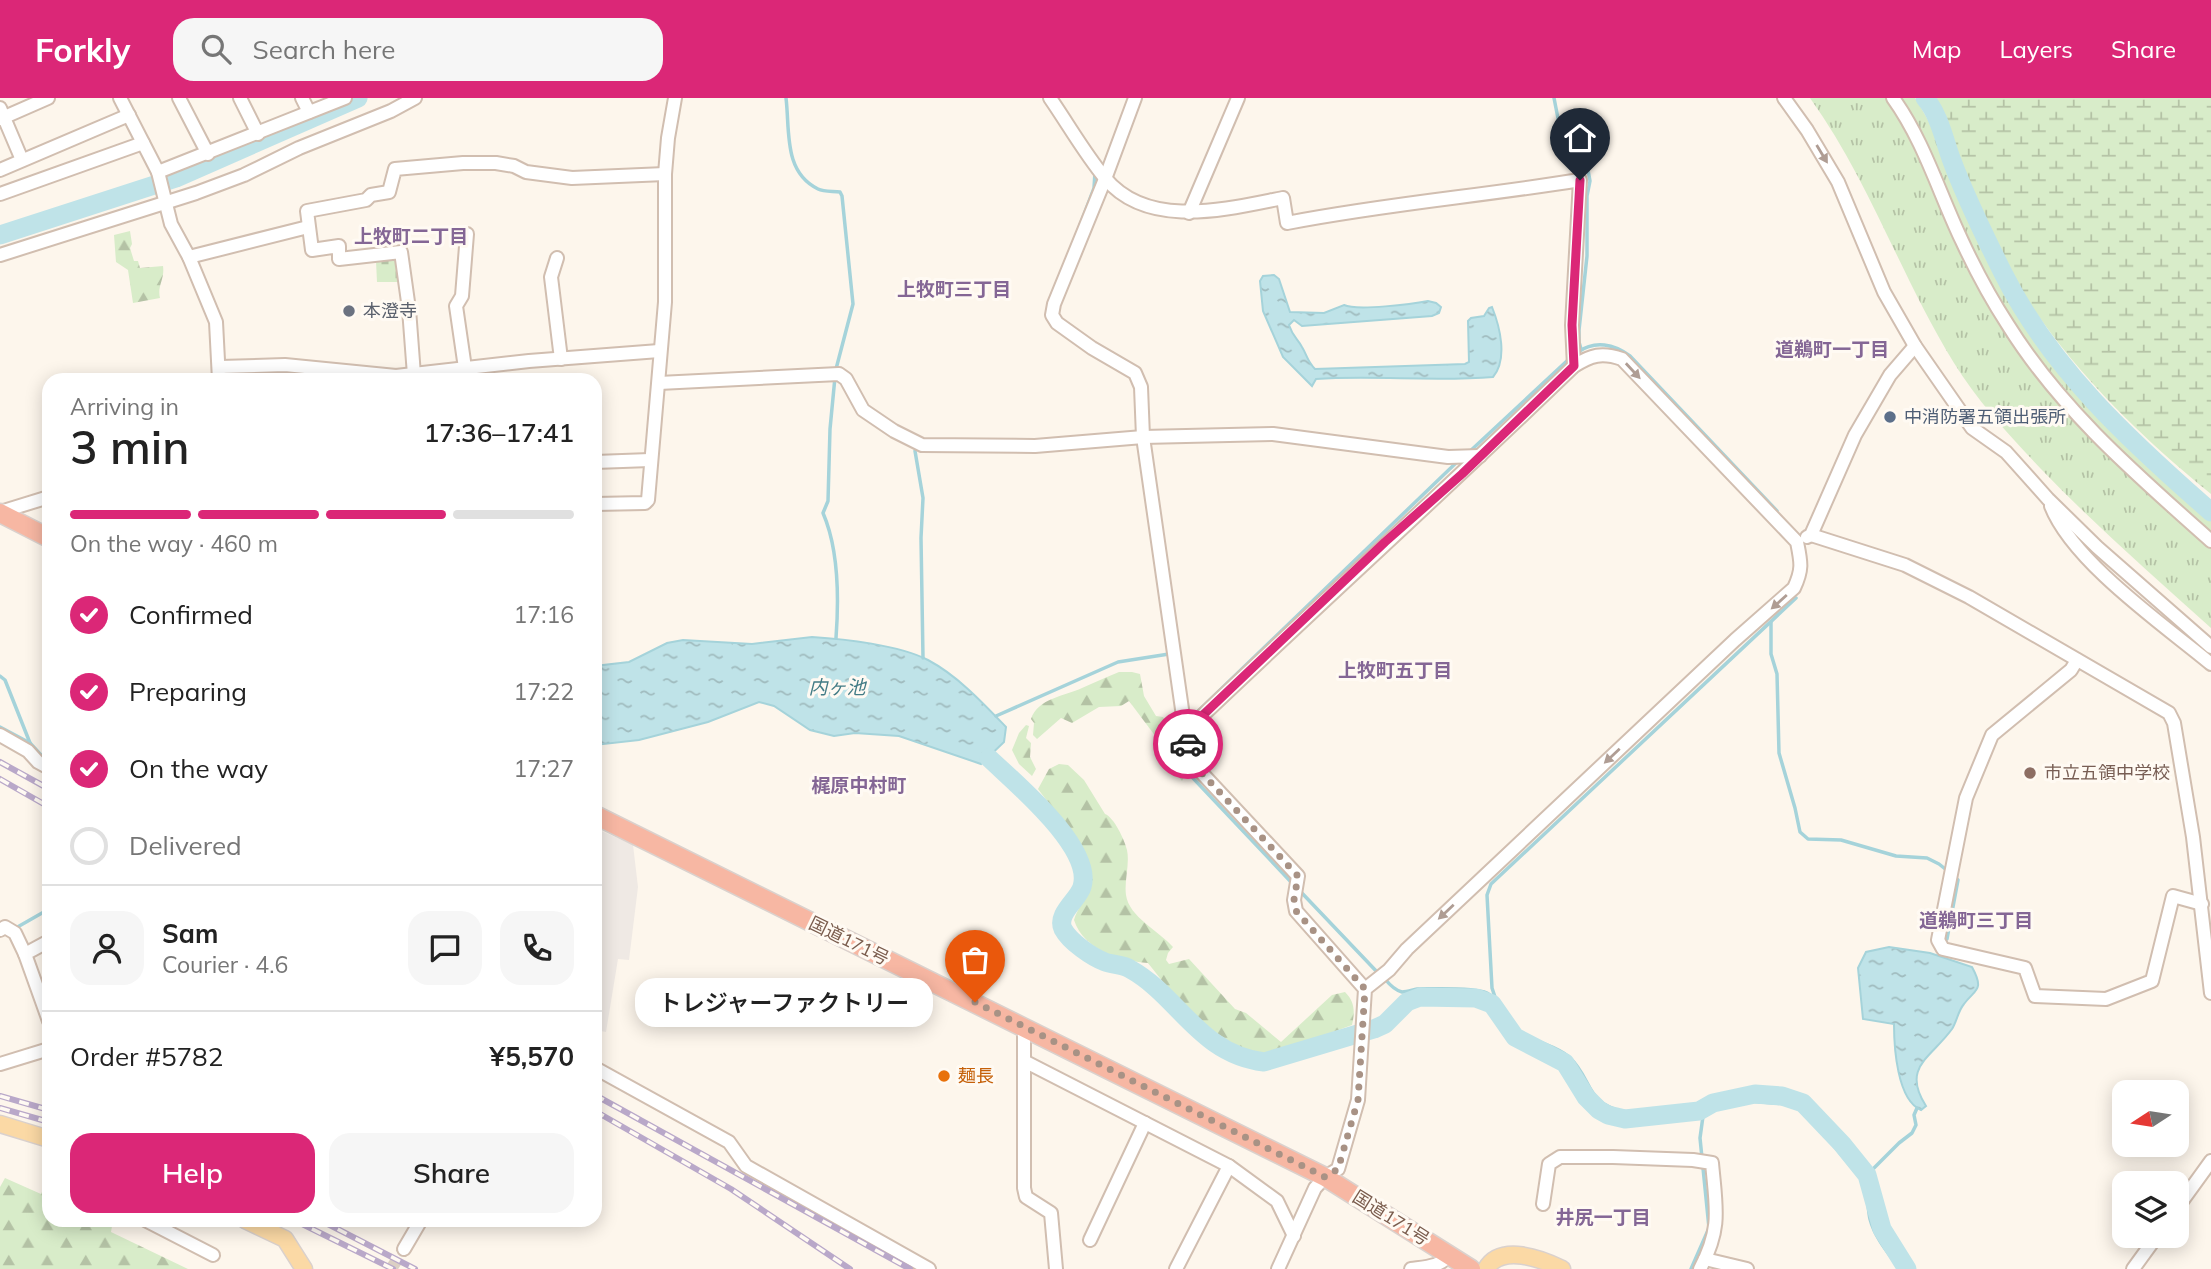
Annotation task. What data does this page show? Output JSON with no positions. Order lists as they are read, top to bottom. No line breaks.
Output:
{"streets":{"highway":["国道171号"]},"districts":["上牧町二丁目","上牧町三丁目","道鵜町一丁目","上牧町五丁目","梶原中村町","道鵜町三丁目","井尻一丁目"],"water":["内ヶ池"],"places":["本澄寺","中消防署五領出張所","市立五領中学校","トレジャーファクトリー","麺長"],"north":"left","page":{"header":"Forkly","search":"Search here","nav":["Map","Layers","Share"],"heading":["3 min","Arriving in","17:36–17:41"],"panel":["Sam","Courier · 4.6","Order #5782","¥5,570"],"bar":"On the way · 460 m","list":[["Confirmed","17:16"],["Preparing","17:22"],["On the way","17:27"],"Delivered"],"bubble":"トレジャーファクトリー","buttons":["Help","Share"]}}
